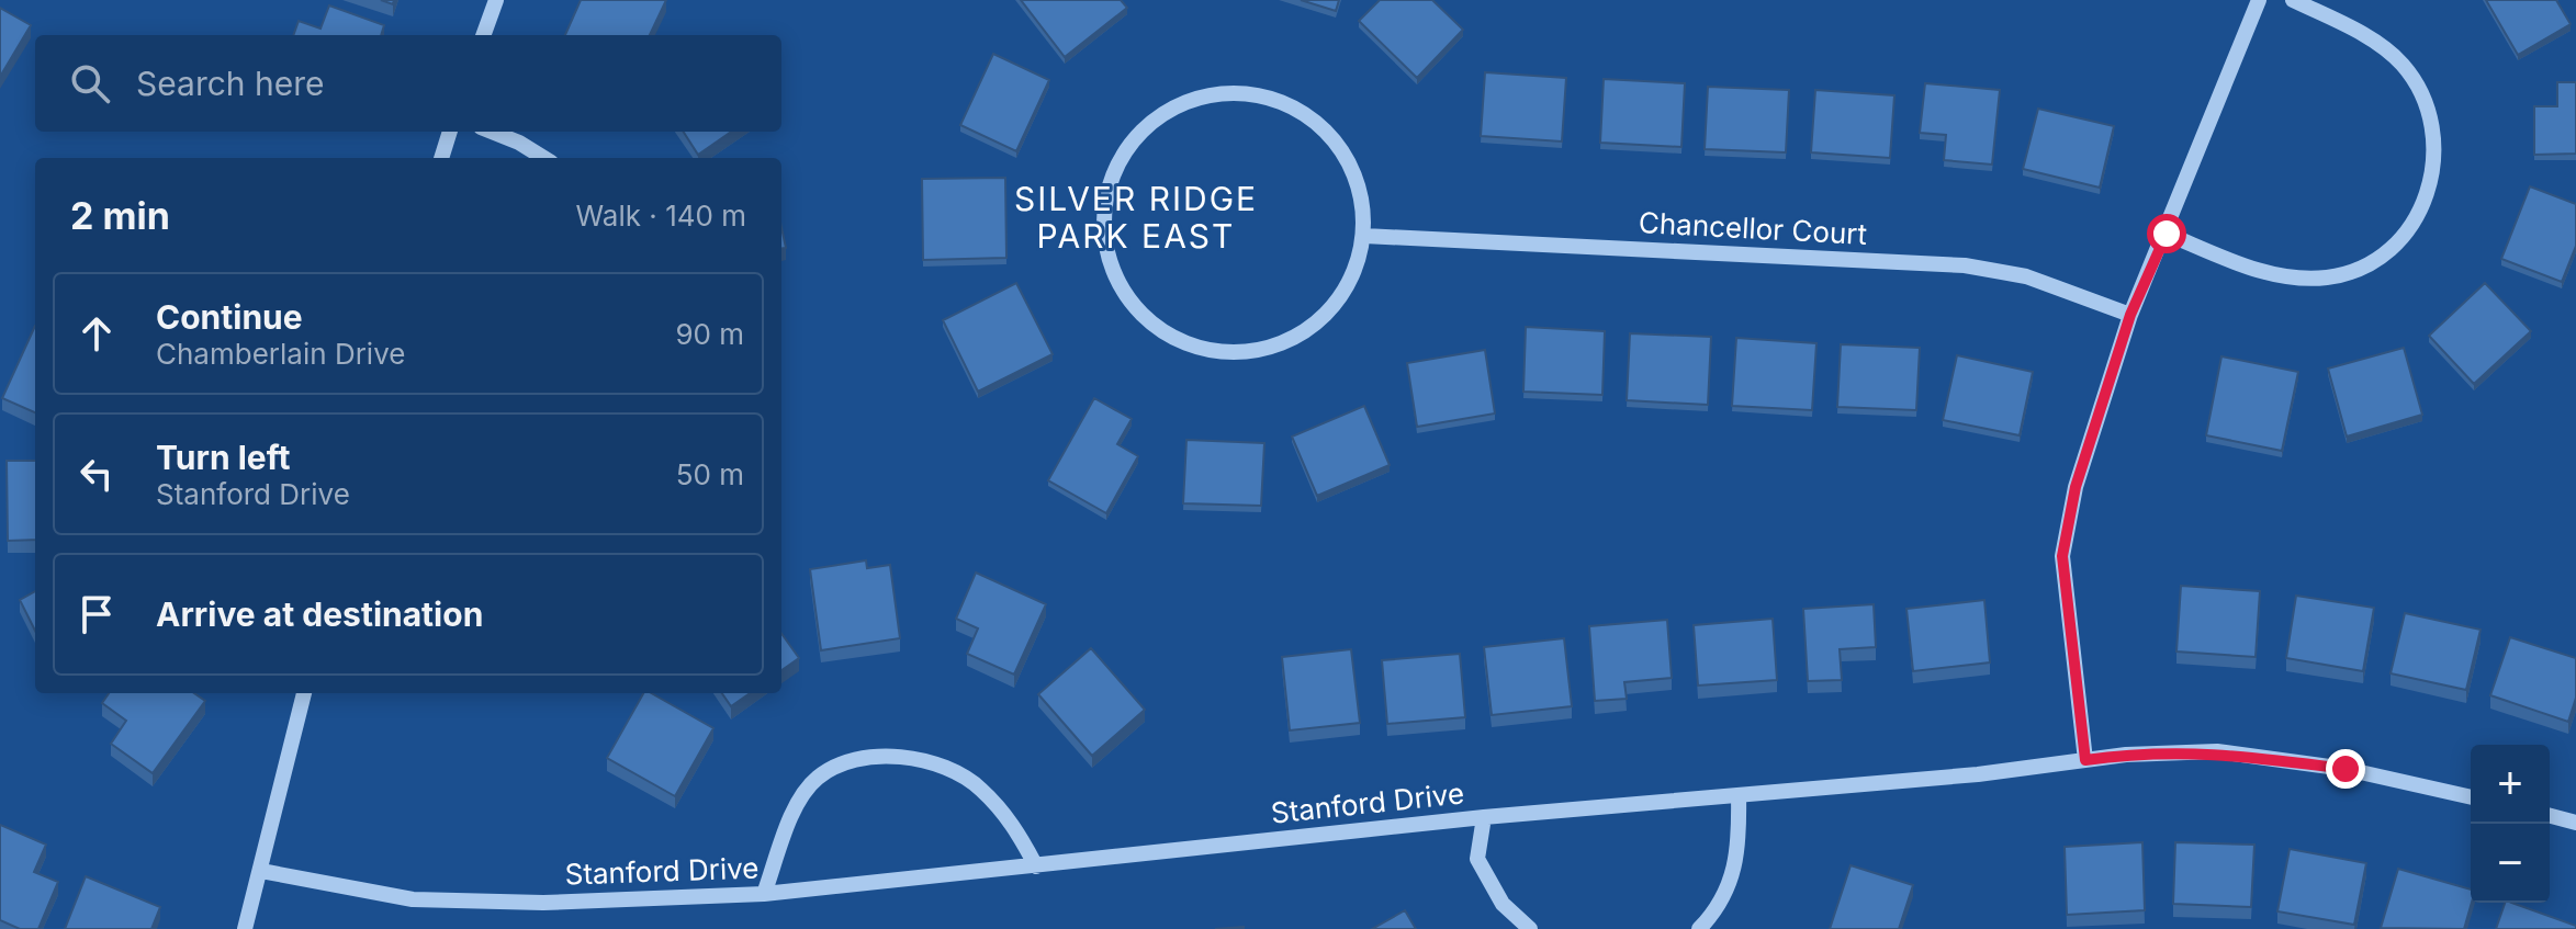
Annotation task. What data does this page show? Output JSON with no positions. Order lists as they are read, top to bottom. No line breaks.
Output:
{"streets":{"street":["Chancellor Court","Stanford Drive"]},"districts":["SILVER RIDGE PARK EAST"],"page":{"search":"Search here","heading":["2 min","Walk · 140 m"],"list":[["Continue","Chamberlain Drive","90 m"],["Turn left","Stanford Drive","50 m"],"Arrive at destination"],"map_buttons":["+","−"]}}
